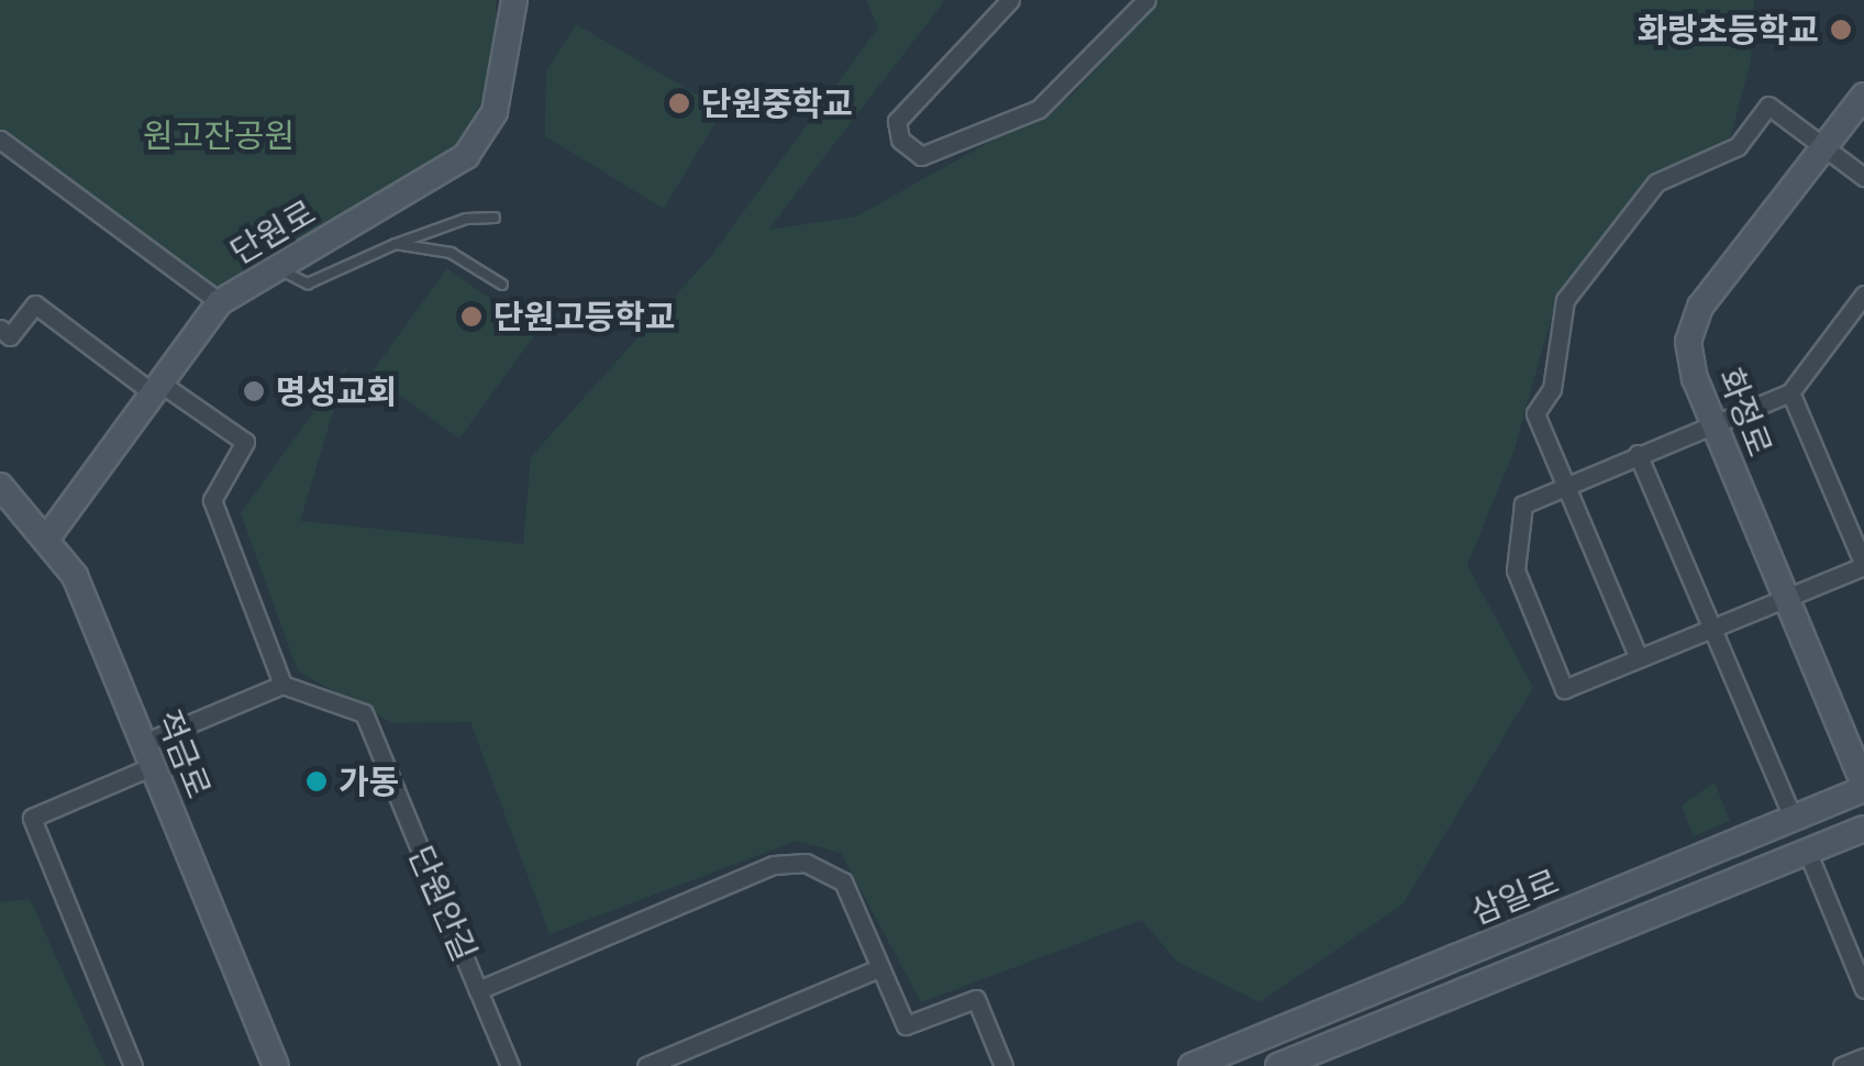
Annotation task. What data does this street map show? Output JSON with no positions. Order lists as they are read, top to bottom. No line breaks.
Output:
{"streets":{"street":["단원로","화정로","적금로","삼일로","단원안길"]},"crossings":[["단원로","적금로"],["화정로","삼일로"]],"parks":["원고잔공원"],"places":["화랑초등학교","단원중학교","단원고등학교","명성교회","가동"]}
